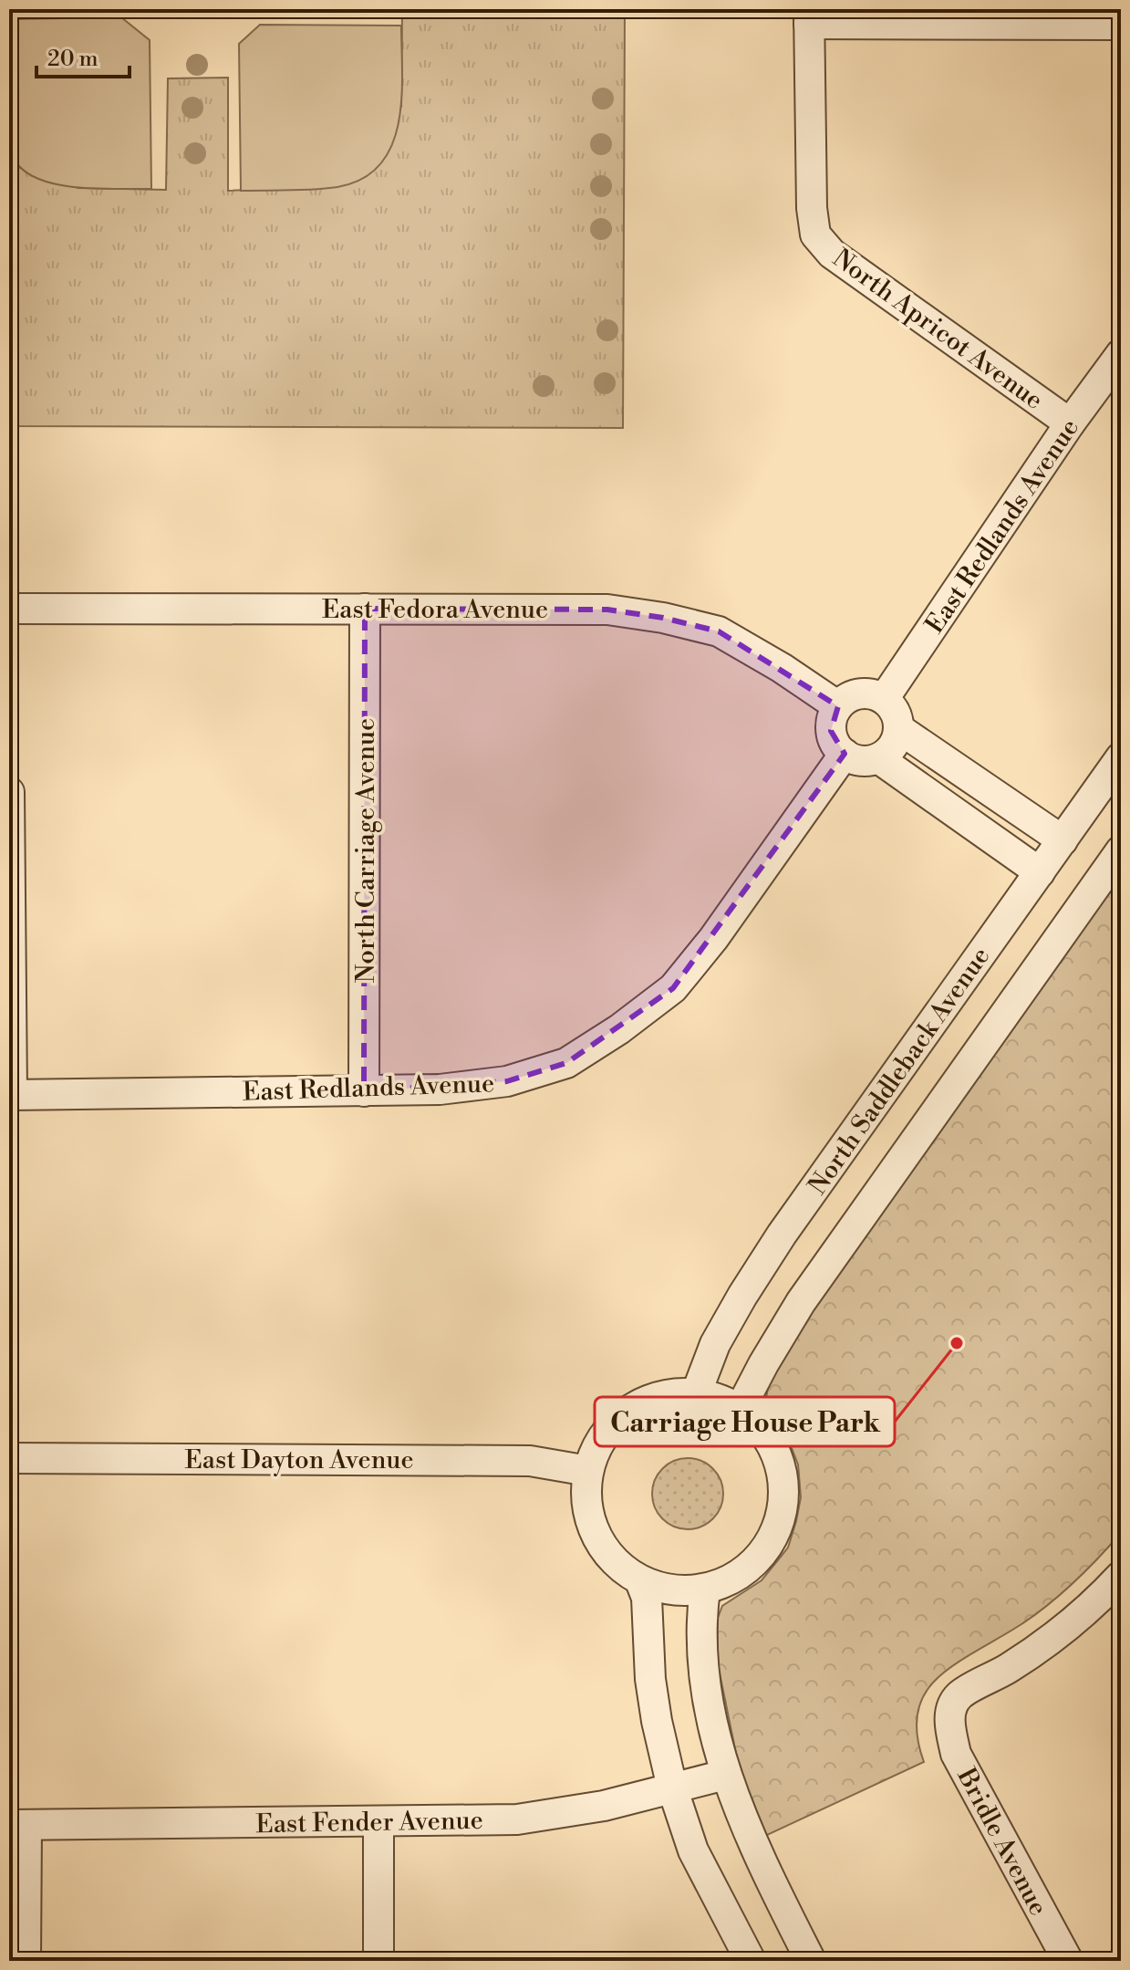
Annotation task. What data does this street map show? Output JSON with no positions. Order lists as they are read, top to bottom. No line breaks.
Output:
{"streets":{"street":["North Apricot Avenue","East Redlands Avenue","East Fedora Avenue","North Carriage Avenue","North Saddleback Avenue","East Dayton Avenue","East Fender Avenue","Bridle Avenue"]},"crossings":[["North Apricot Avenue","East Redlands Avenue"],["East Redlands Avenue","East Fedora Avenue"],["East Redlands Avenue","North Carriage Avenue"],["East Fedora Avenue","North Carriage Avenue"],["North Saddleback Avenue","East Dayton Avenue"]],"places":["Carriage House Park"],"scale_bar":"20 m"}
